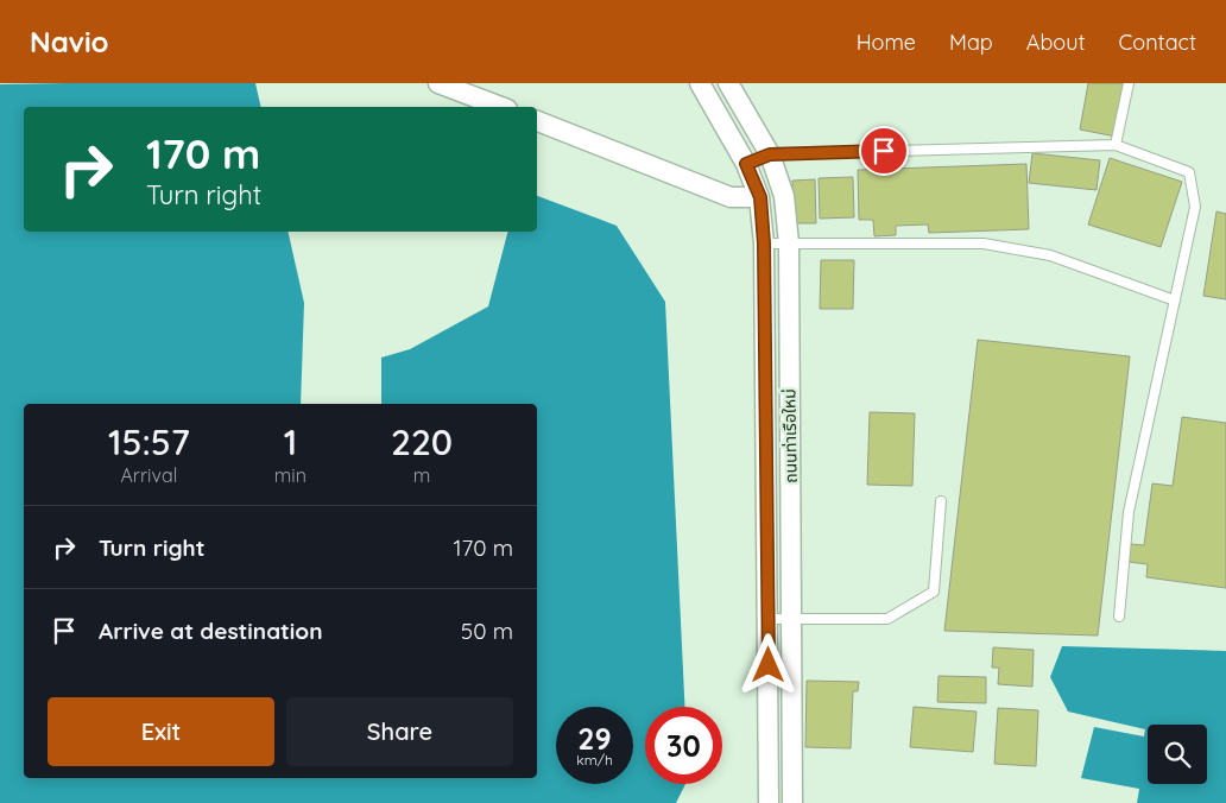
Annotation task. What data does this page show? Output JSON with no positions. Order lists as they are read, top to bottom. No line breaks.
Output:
{"streets":{"street":["ถนนท่าเรือใหม่"]},"page":{"header":"Navio","nav":["Home","Map","About","Contact"],"turn":["170 m","Turn right"],"eta":["15:57","Arrival","1","min","220","m"],"list":[{"name":"Turn right","value":"170 m"},{"name":"Arrive at destination","value":"50 m"}],"buttons":["Exit","Share"],"speed":"29 km/h","limit":"30"}}
